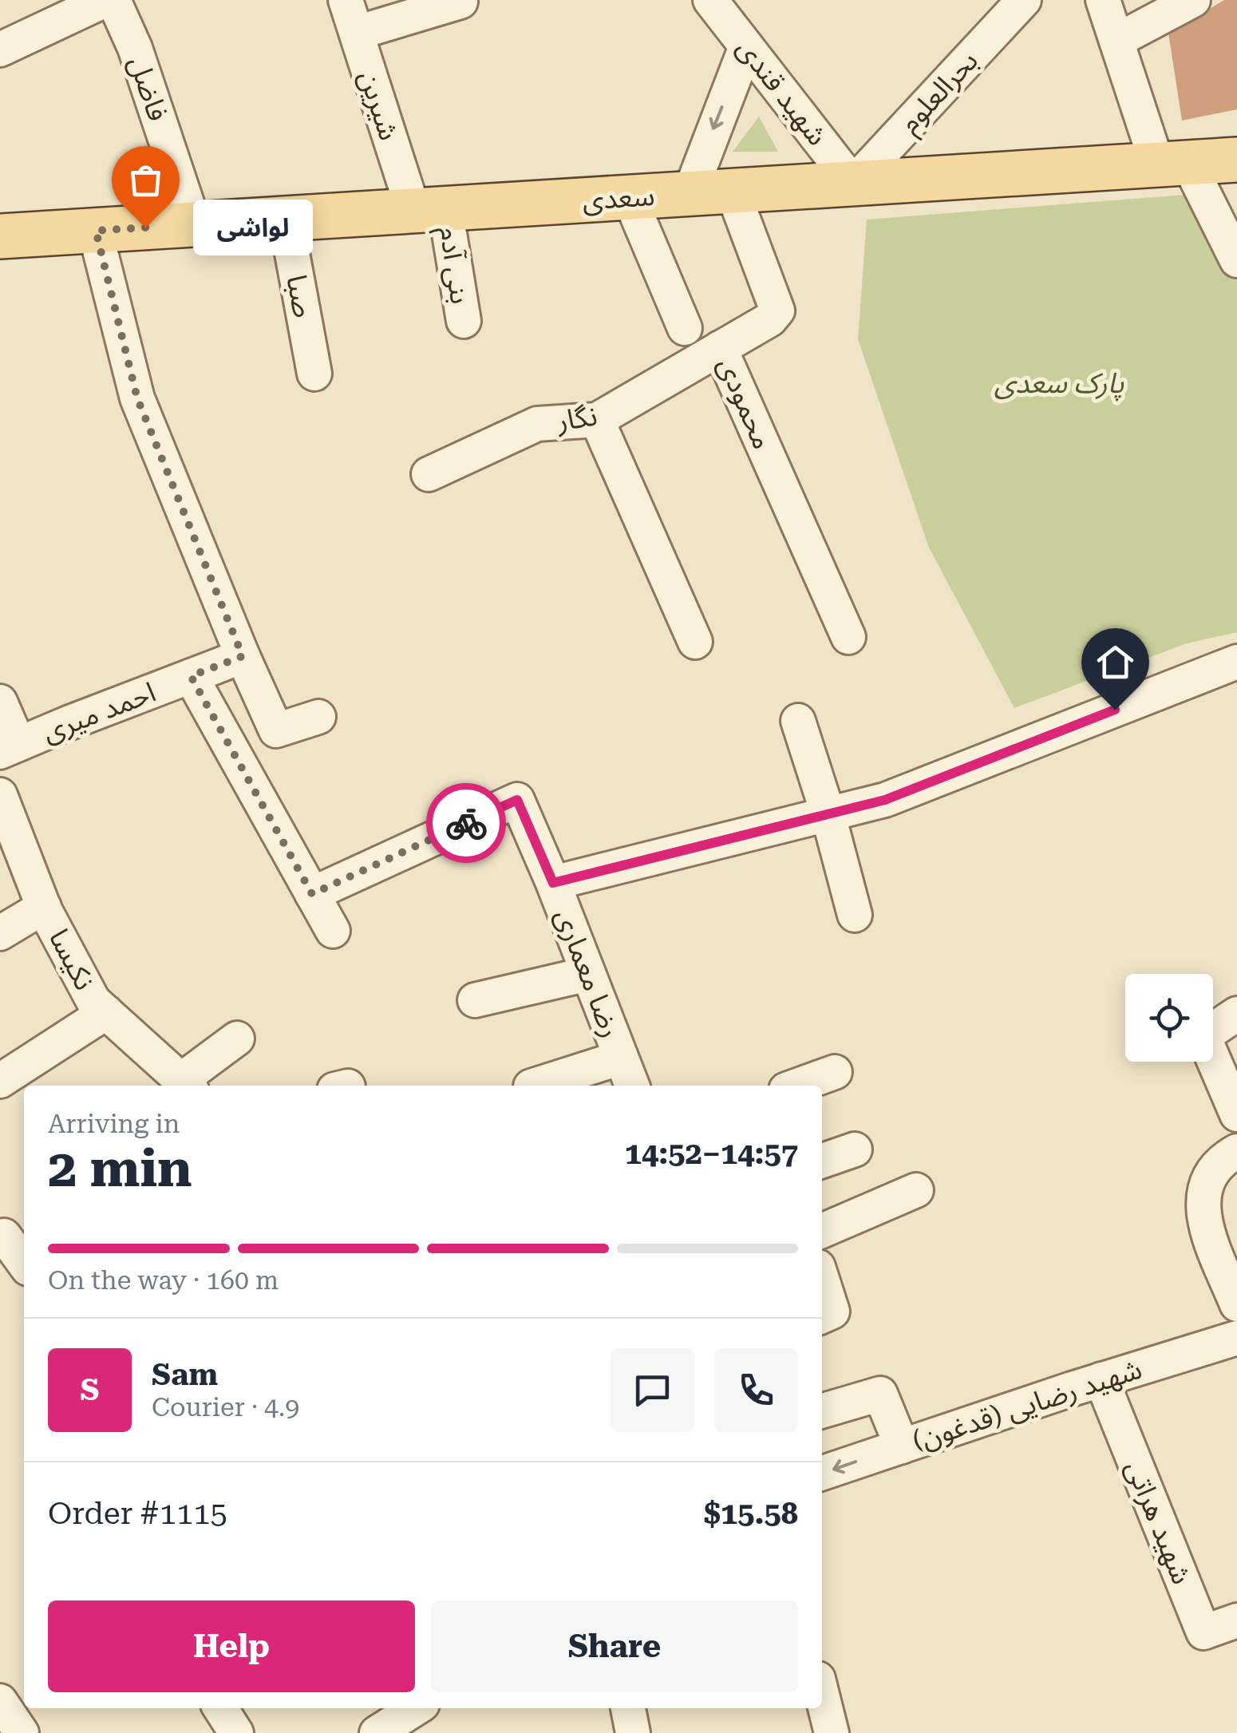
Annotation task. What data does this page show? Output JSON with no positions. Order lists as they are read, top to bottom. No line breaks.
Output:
{"streets":{"main road":["سعدی"],"street":["فاضل","شهید قندی","بحرالعلوم","شیرین","بنی آدم","صبا","محمودی","نگار","احمد میری","نکیسا","رضا معماری","(قدغون) شهید رضایی","شهید هراتی"]},"crossings":[["فاضل","سعدی"],["شهید قندی","بحرالعلوم"],["شهید قندی","سعدی"],["بحرالعلوم","سعدی"],["شیرین","سعدی"],["شیرین","بنی آدم"],["سعدی","بنی آدم"],["سعدی","صبا"],["سعدی","محمودی"],["محمودی","نگار"],["(قدغون) شهید رضایی","شهید هراتی"]],"parks":["پارک سعدی"],"places":["لواشی"],"page":{"bubble":"لواشی","heading":["2 min","Arriving in","14:52–14:57"],"panel":["Sam","Courier · 4.9","Order #1115","$15.58"],"bar":"On the way · 160 m","round":"S","buttons":["Help","Share"]}}
